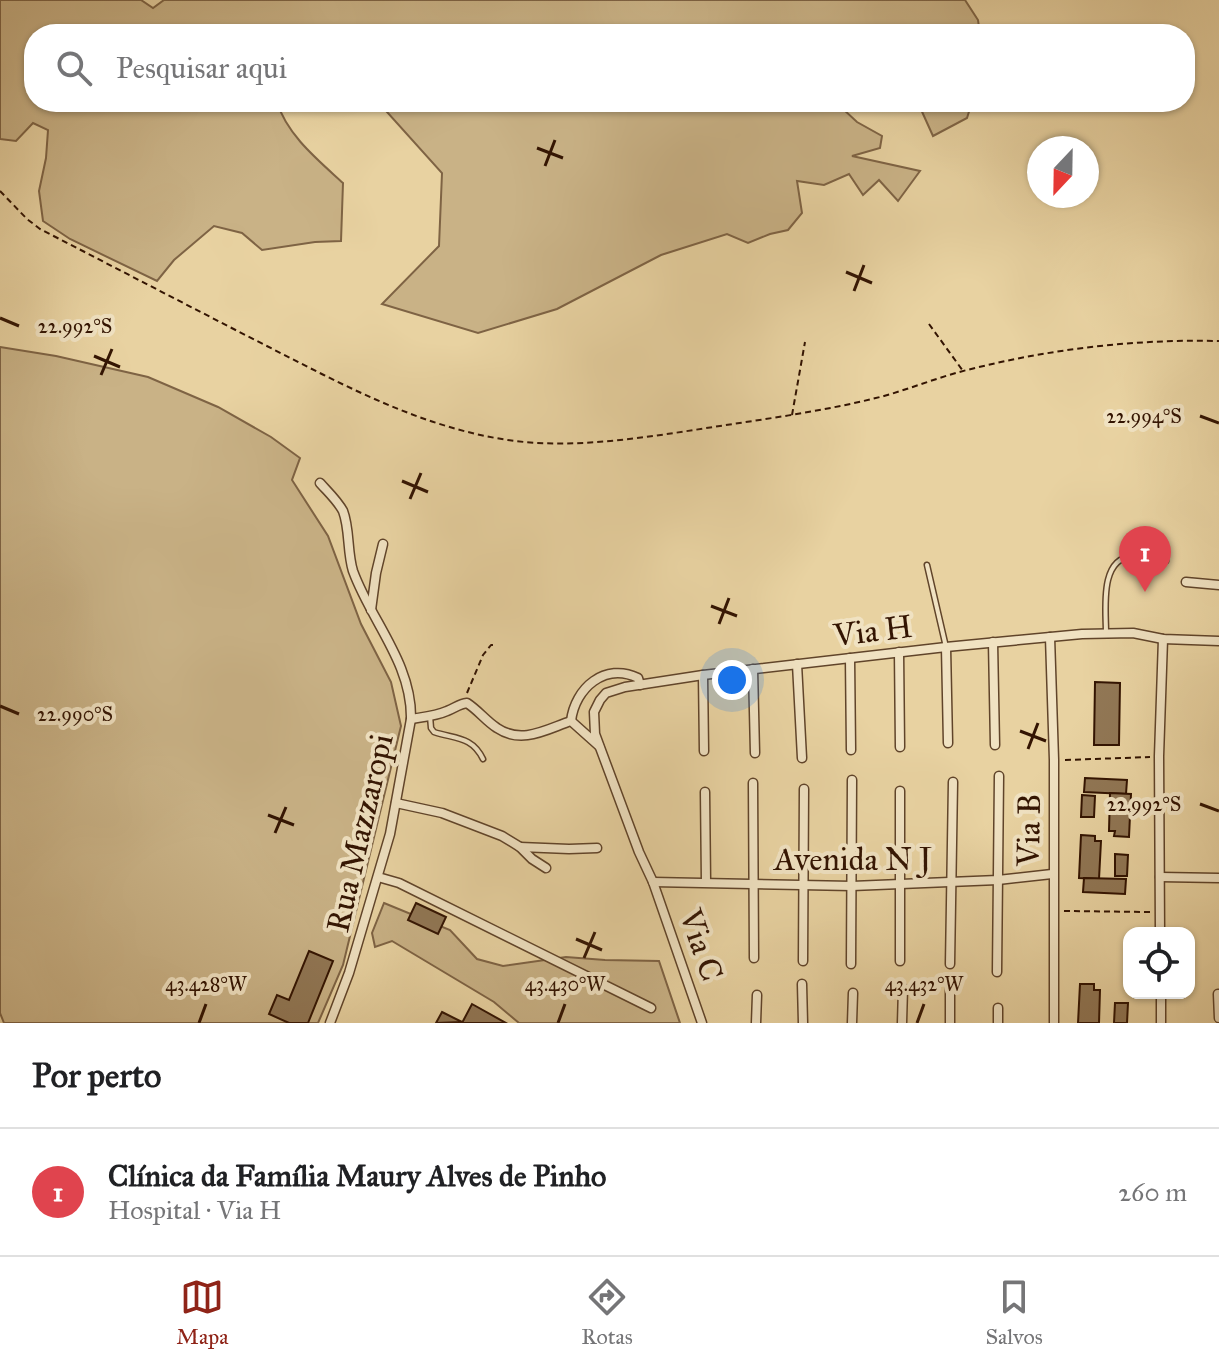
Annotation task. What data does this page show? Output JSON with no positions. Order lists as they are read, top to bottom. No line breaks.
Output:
{"streets":{"street":["Via H","Via B","Rua Mazzaropi","Avenida N J","Via C"]},"crossings":[["Via H","Via B"],["Via H","Via C"],["Via B","Avenida N J"],["Avenida N J","Via C"]],"north":"bottom","page":{"search":"Pesquisar aqui","pins":"1","heading":"Por perto","list":[{"mark":"1","name":"Clínica da Família Maury Alves de Pinho","note":"Hospital · Via H","value":"260 m"}],"nav":["Mapa","Rotas","Salvos"]},"coordinates":["22.992°S","22.994°S","22.990°S","43.428°W","43.430°W","43.432°W"]}
